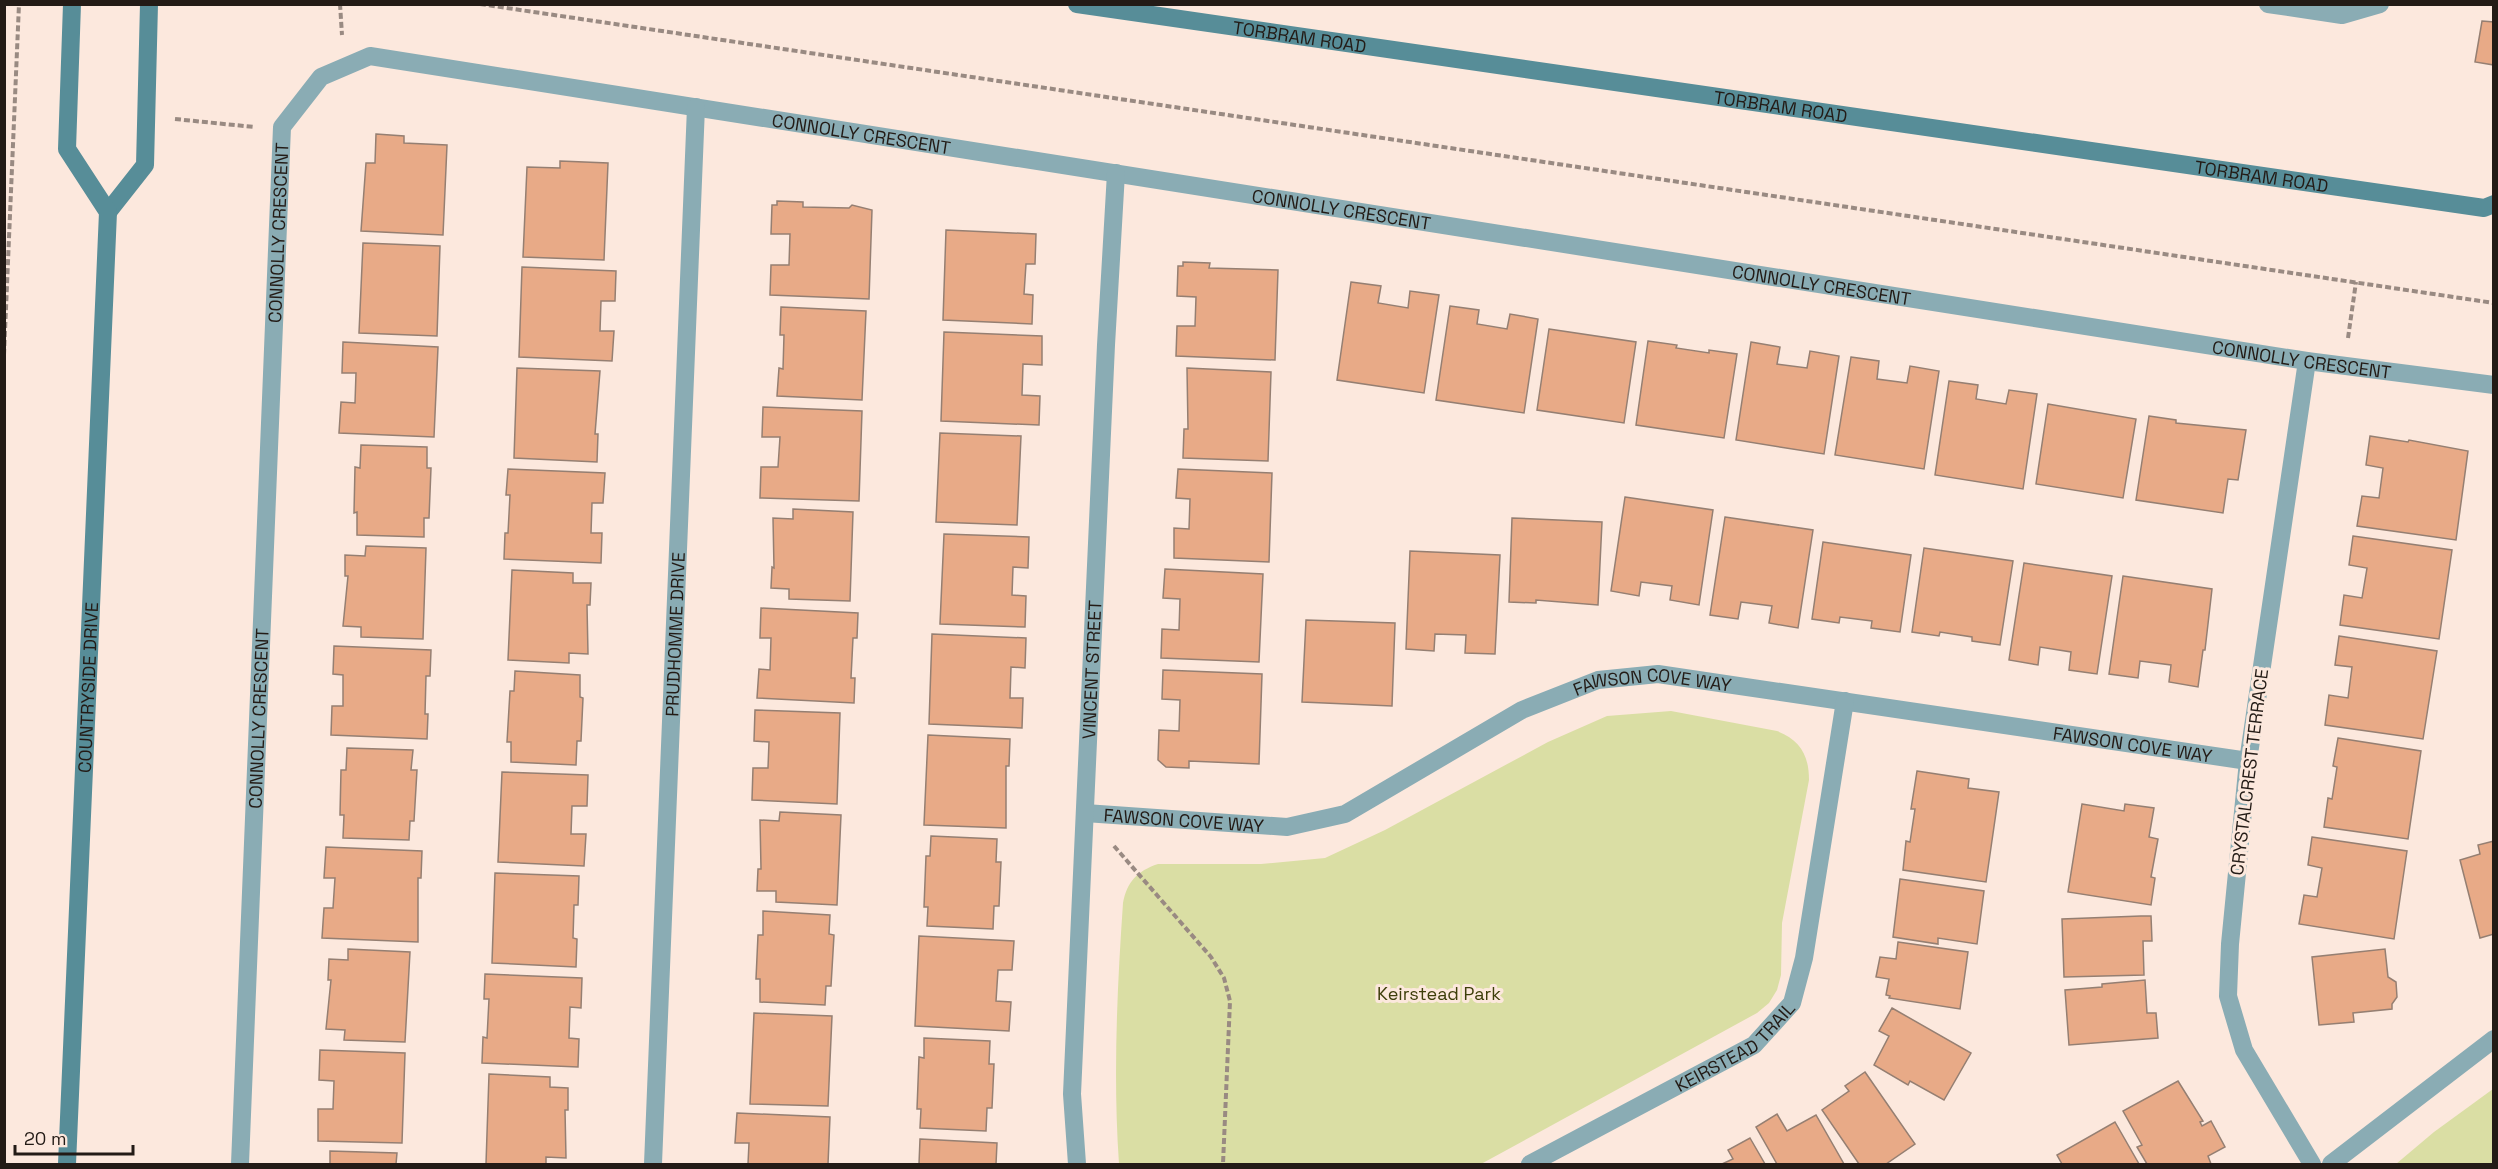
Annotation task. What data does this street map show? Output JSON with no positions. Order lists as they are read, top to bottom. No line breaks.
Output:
{"streets":{"main road":["TORBRAM ROAD","COUNTRYSIDE DRIVE"],"street":["CONNOLLY CRESCENT","PRUDHOMME DRIVE","VINCENT STREET","FAWSON COVE WAY","CRYSTALCREST TERRACE","KEIRSTEAD TRAIL"]},"crossings":[["CONNOLLY CRESCENT","PRUDHOMME DRIVE"],["CONNOLLY CRESCENT","VINCENT STREET"],["CONNOLLY CRESCENT","CRYSTALCREST TERRACE"],["VINCENT STREET","FAWSON COVE WAY"],["FAWSON COVE WAY","CRYSTALCREST TERRACE"],["FAWSON COVE WAY","KEIRSTEAD TRAIL"]],"parks":["Keirstead Park"],"scale_bar":"20 m"}
